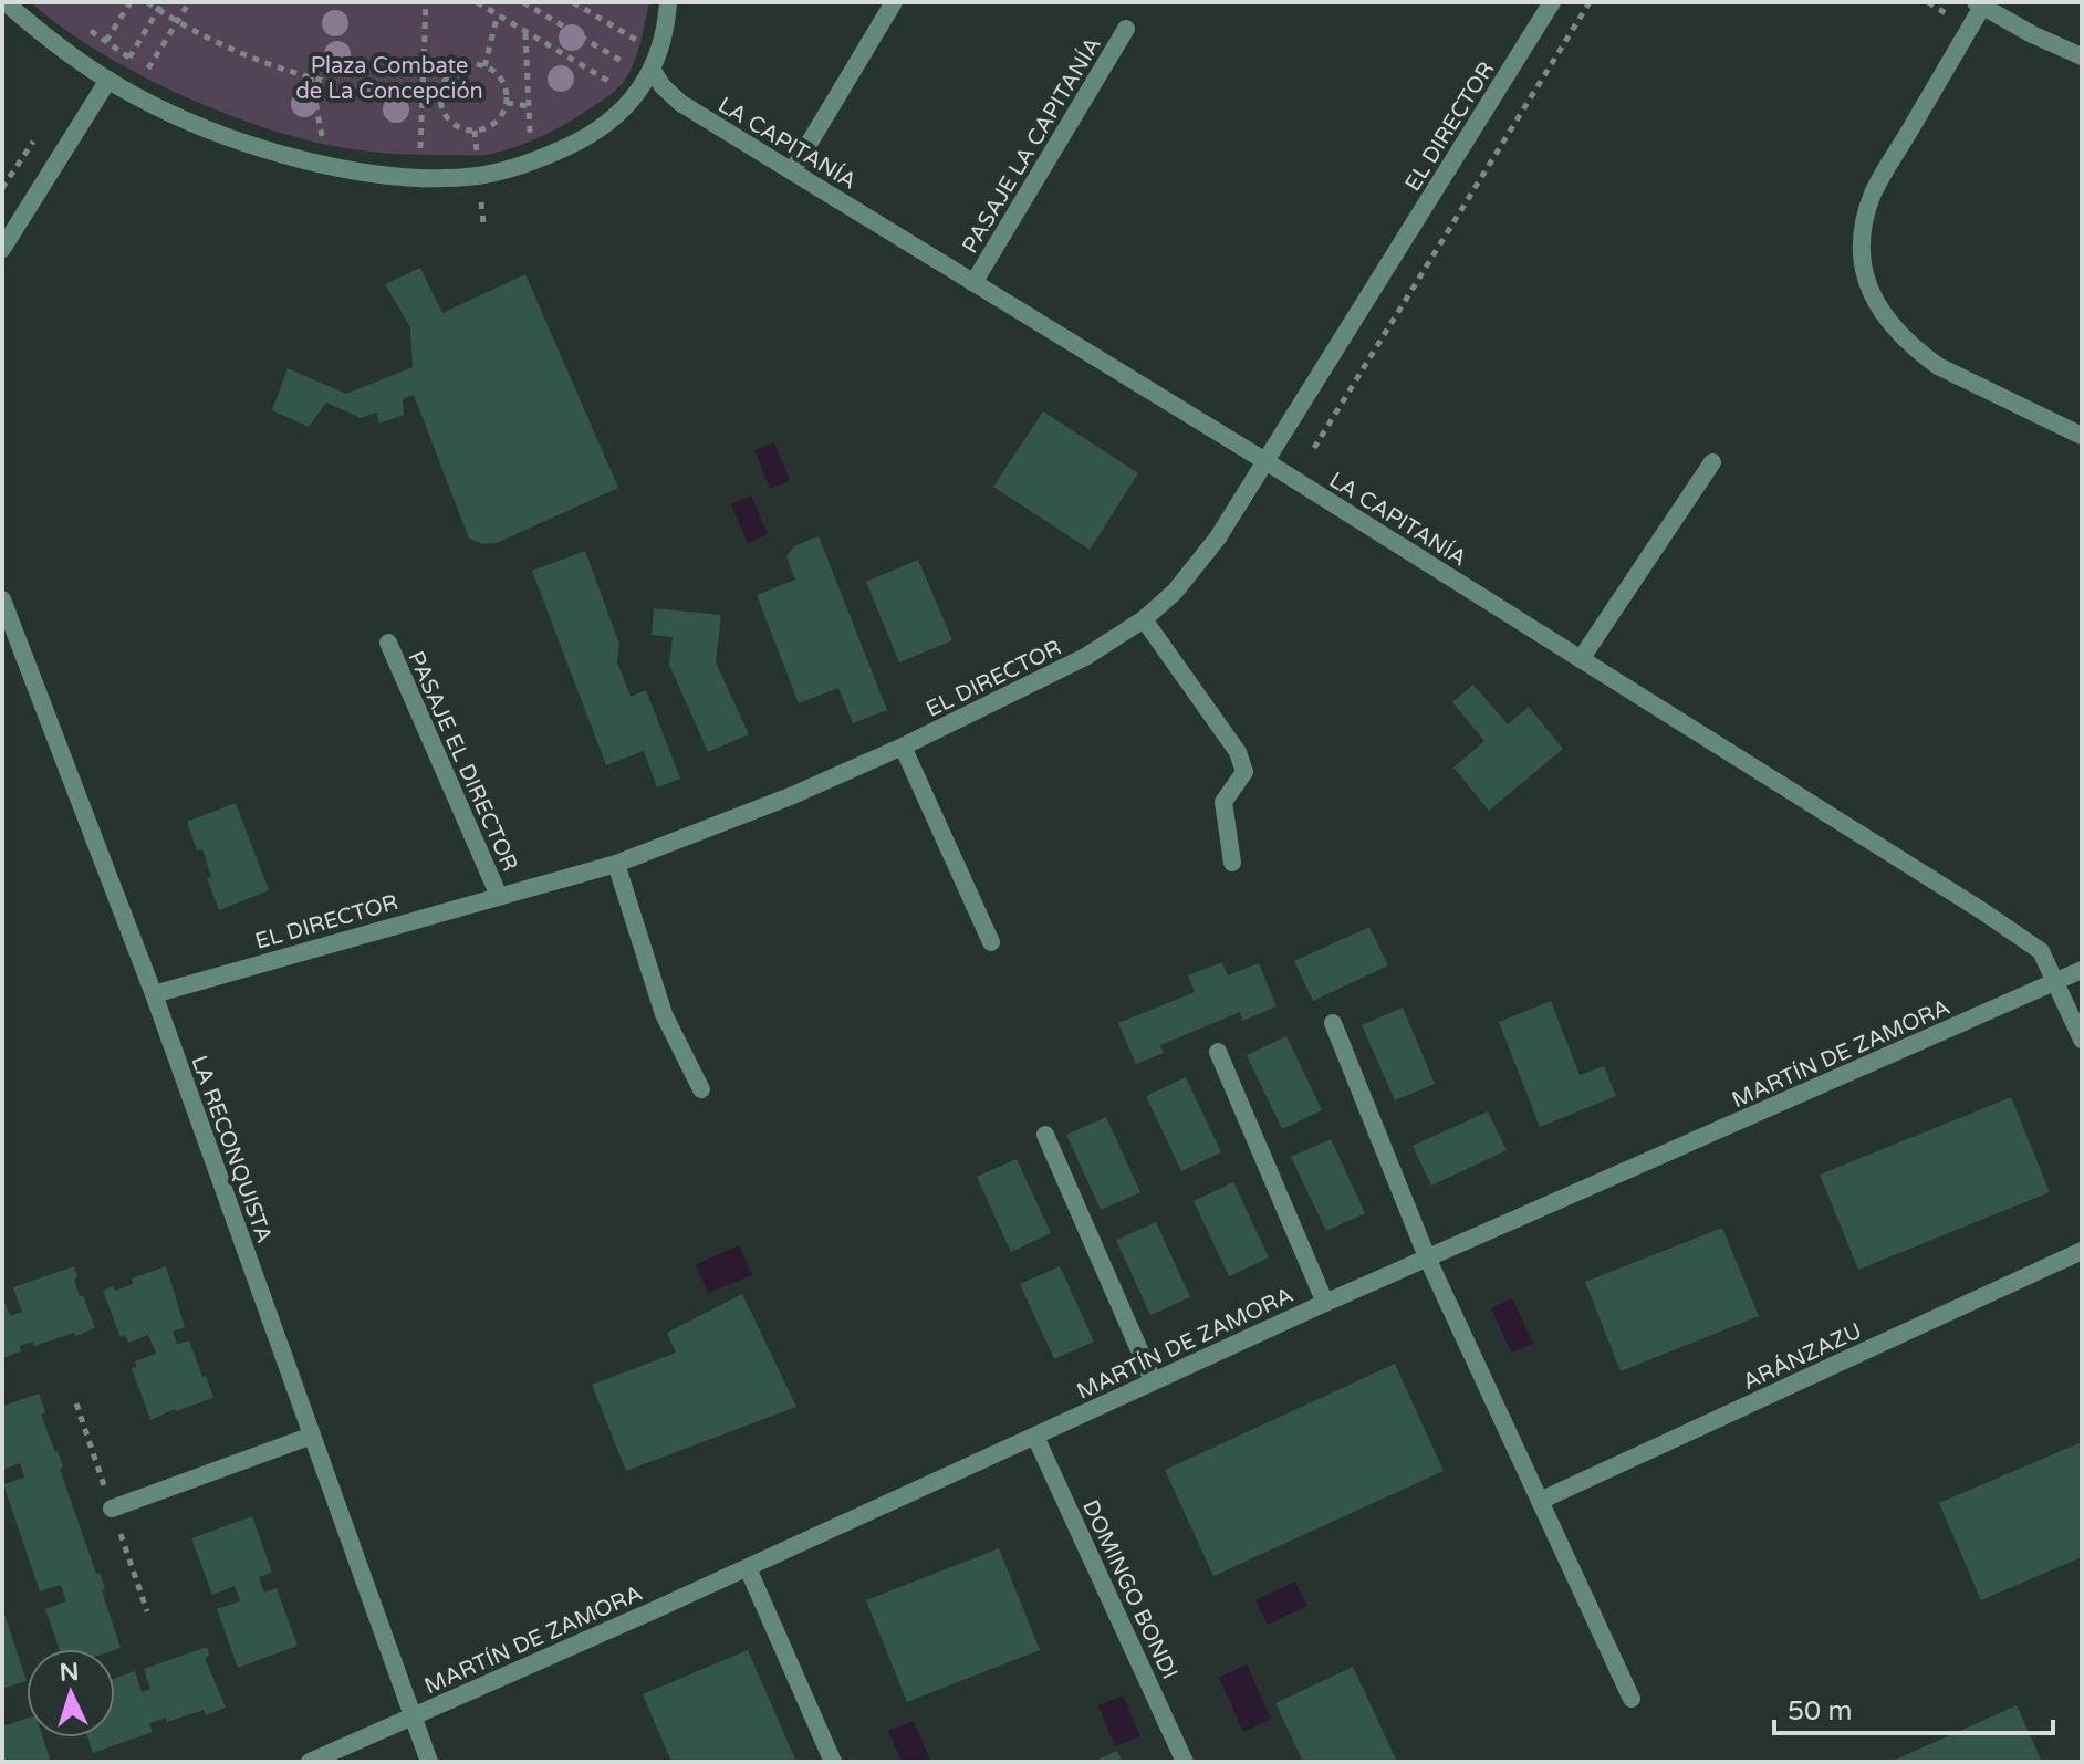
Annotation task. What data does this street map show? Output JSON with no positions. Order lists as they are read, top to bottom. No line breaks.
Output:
{"streets":{"street":["EL DIRECTOR","LA CAPITANÍA","PASAJE LA CAPITANÍA","PASAJE EL DIRECTOR","MARTÍN DE ZAMORA","LA RECONQUISTA","ARÁNZAZU","DOMINGO BONDI"]},"crossings":[["EL DIRECTOR","LA CAPITANÍA"],["EL DIRECTOR","PASAJE EL DIRECTOR"],["EL DIRECTOR","LA RECONQUISTA"],["LA CAPITANÍA","PASAJE LA CAPITANÍA"],["LA CAPITANÍA","MARTÍN DE ZAMORA"],["MARTÍN DE ZAMORA","LA RECONQUISTA"],["MARTÍN DE ZAMORA","DOMINGO BONDI"]],"parks":["Plaza Combate de La Concepción"],"scale_bar":"50 m","north":"top"}
